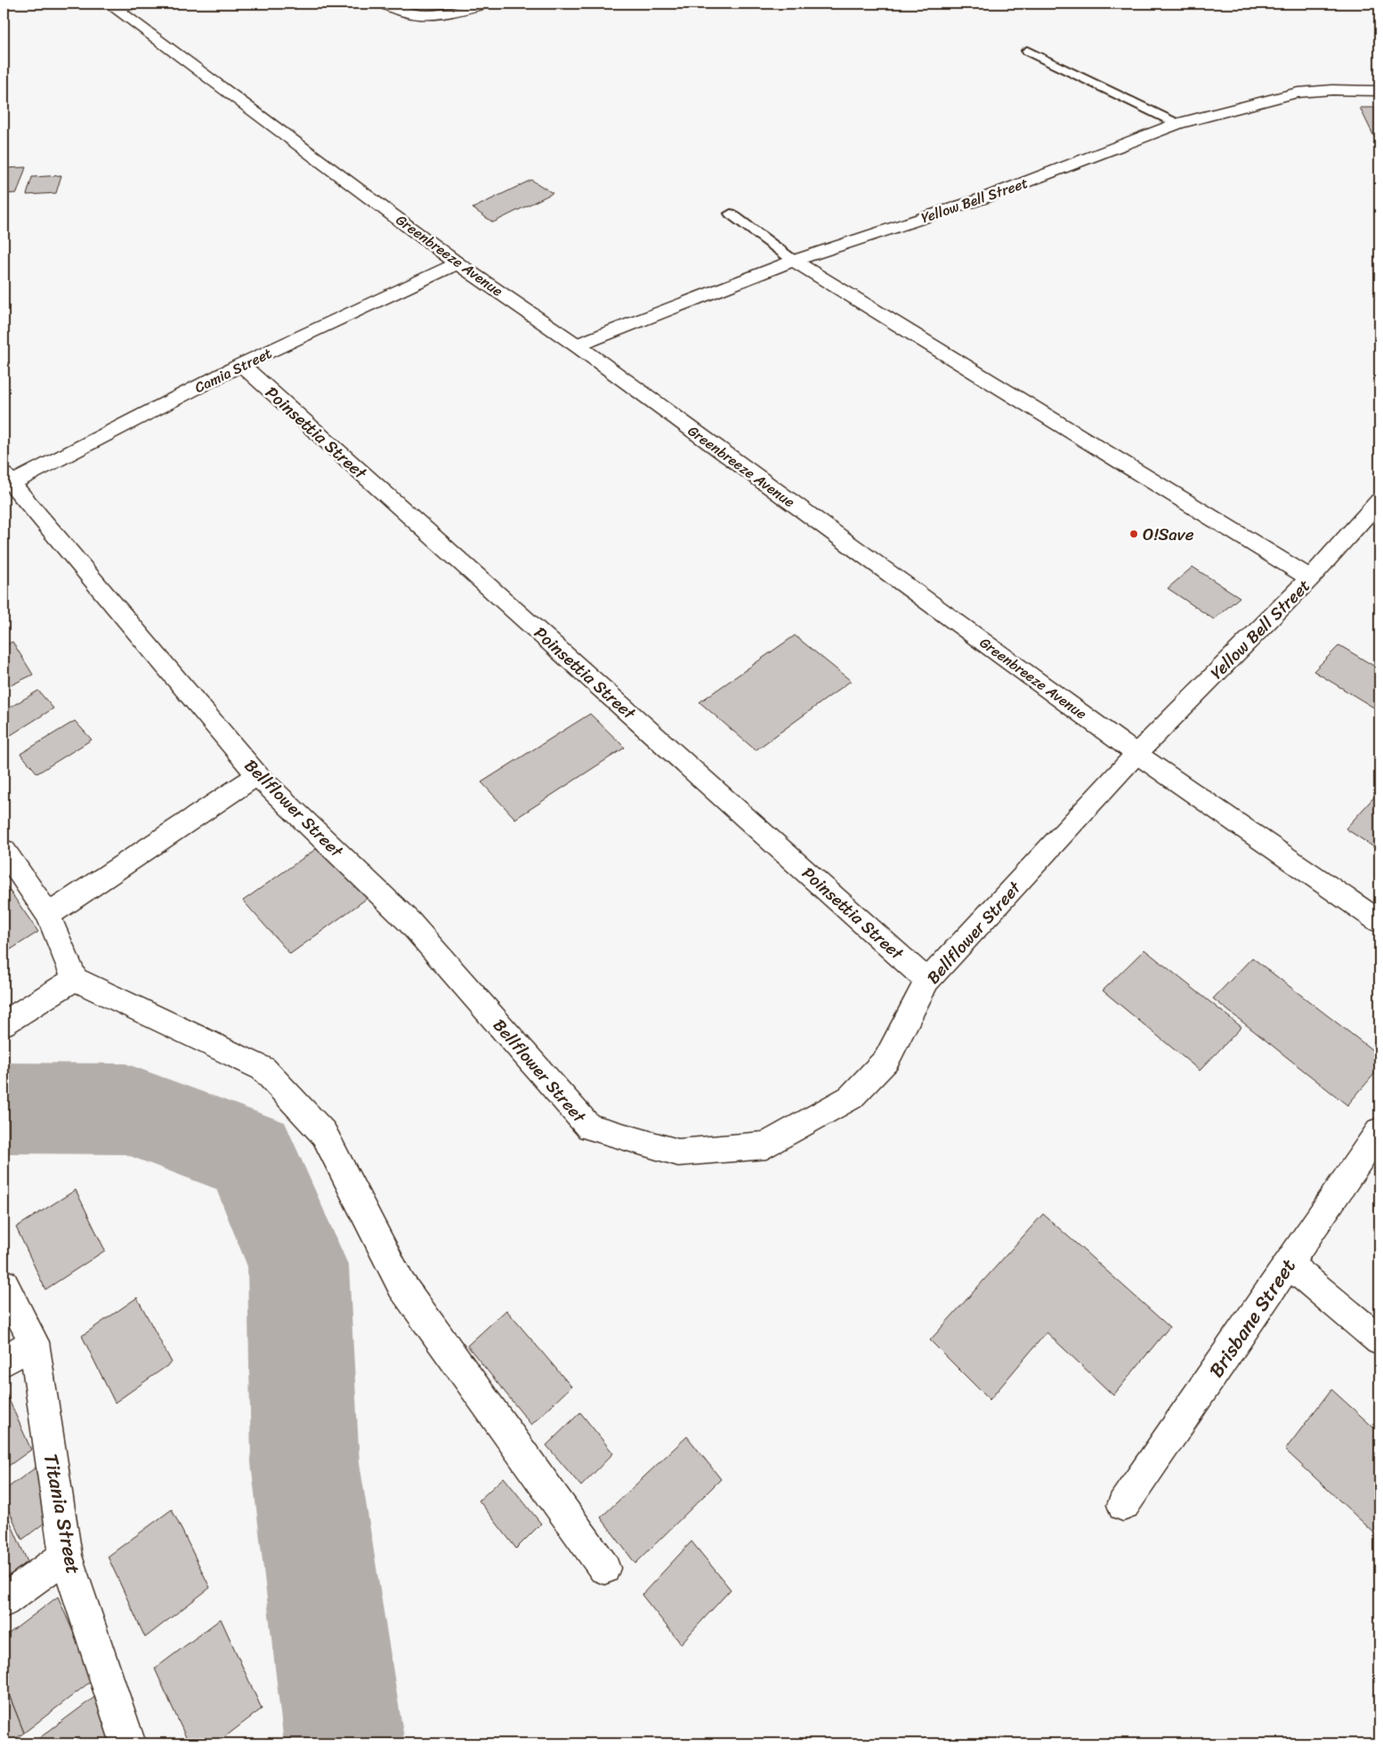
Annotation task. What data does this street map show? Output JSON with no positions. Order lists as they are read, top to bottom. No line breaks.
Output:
{"streets":{"street":["Yellow Bell Street","Greenbreeze Avenue","Camia Street","Poinsettia Street","Bellflower Street","Brisbane Street","Titania Street"]},"crossings":[["Yellow Bell Street","Greenbreeze Avenue"],["Yellow Bell Street","Bellflower Street"],["Greenbreeze Avenue","Camia Street"],["Greenbreeze Avenue","Bellflower Street"],["Camia Street","Poinsettia Street"],["Camia Street","Bellflower Street"],["Poinsettia Street","Bellflower Street"]],"places":["O!Save"]}
